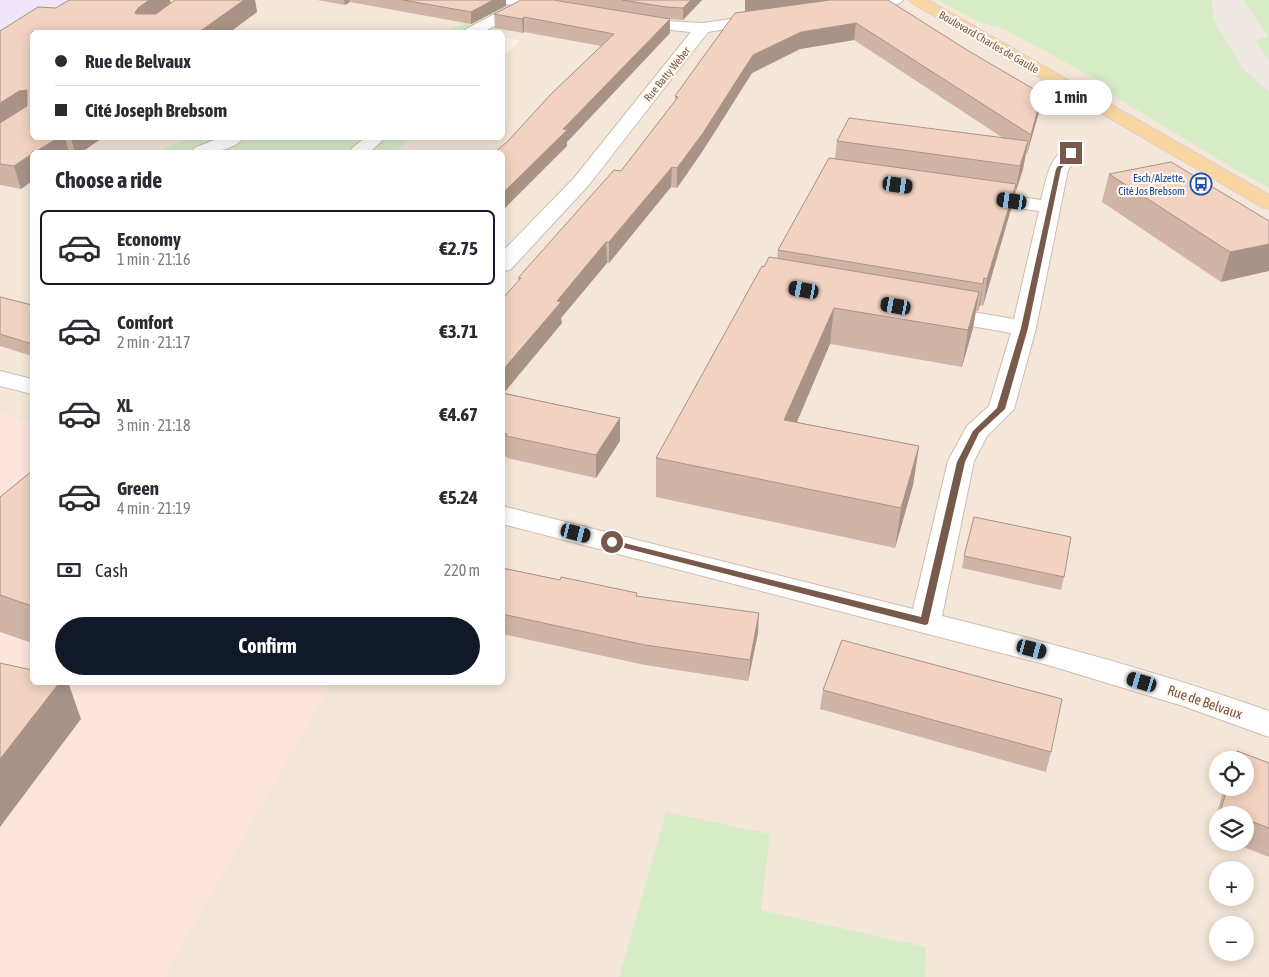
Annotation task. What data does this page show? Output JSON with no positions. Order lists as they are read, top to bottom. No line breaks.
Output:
{"streets":{"main road":["Boulevard Charles de Gaulle"],"street":["Rue Batty Weber","Rue de Belvaux"]},"places":{"bus stop":["Esch/Alzette, Cité Jos Brebsom"]},"page":{"banner":["Rue de Belvaux","Cité Joseph Brebsom"],"bubble":"1 min","heading":"Choose a ride","list":[{"name":"Economy","note":"1 min · 21:16","value":"€2.75"},{"name":"Comfort","note":"2 min · 21:17","value":"€3.71"},{"name":"XL","note":"3 min · 21:18","value":"€4.67"},{"name":"Green","note":"4 min · 21:19","value":"€5.24"}],"pay":["Cash","220 m"],"buttons":"Confirm","map_buttons":["+","−"]}}
